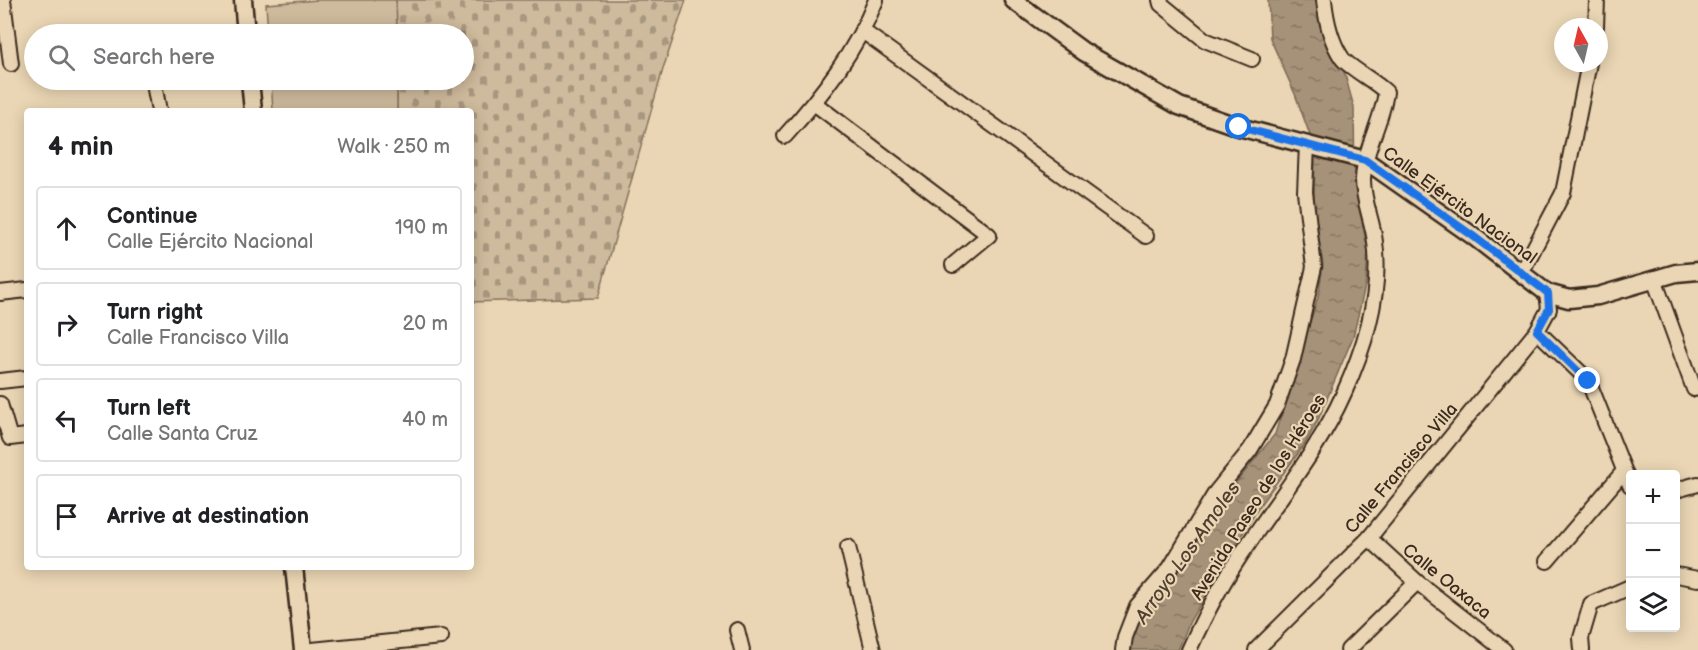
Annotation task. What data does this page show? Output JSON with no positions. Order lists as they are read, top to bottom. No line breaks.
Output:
{"streets":{"street":["Calle Ejército Nacional","Calle Francisco Villa","Avenida Paseo de los Héroes","Calle Oaxaca"]},"crossings":[["Calle Ejército Nacional","Calle Francisco Villa"],["Calle Ejército Nacional","Avenida Paseo de los Héroes"],["Calle Francisco Villa","Calle Oaxaca"]],"water":["Arroyo Los Amoles"],"north":"top","page":{"search":"Search here","heading":["4 min","Walk · 250 m"],"list":[["Continue","Calle Ejército Nacional","190 m"],["Turn right","Calle Francisco Villa","20 m"],["Turn left","Calle Santa Cruz","40 m"],"Arrive at destination"],"map_buttons":["+","−"]}}
